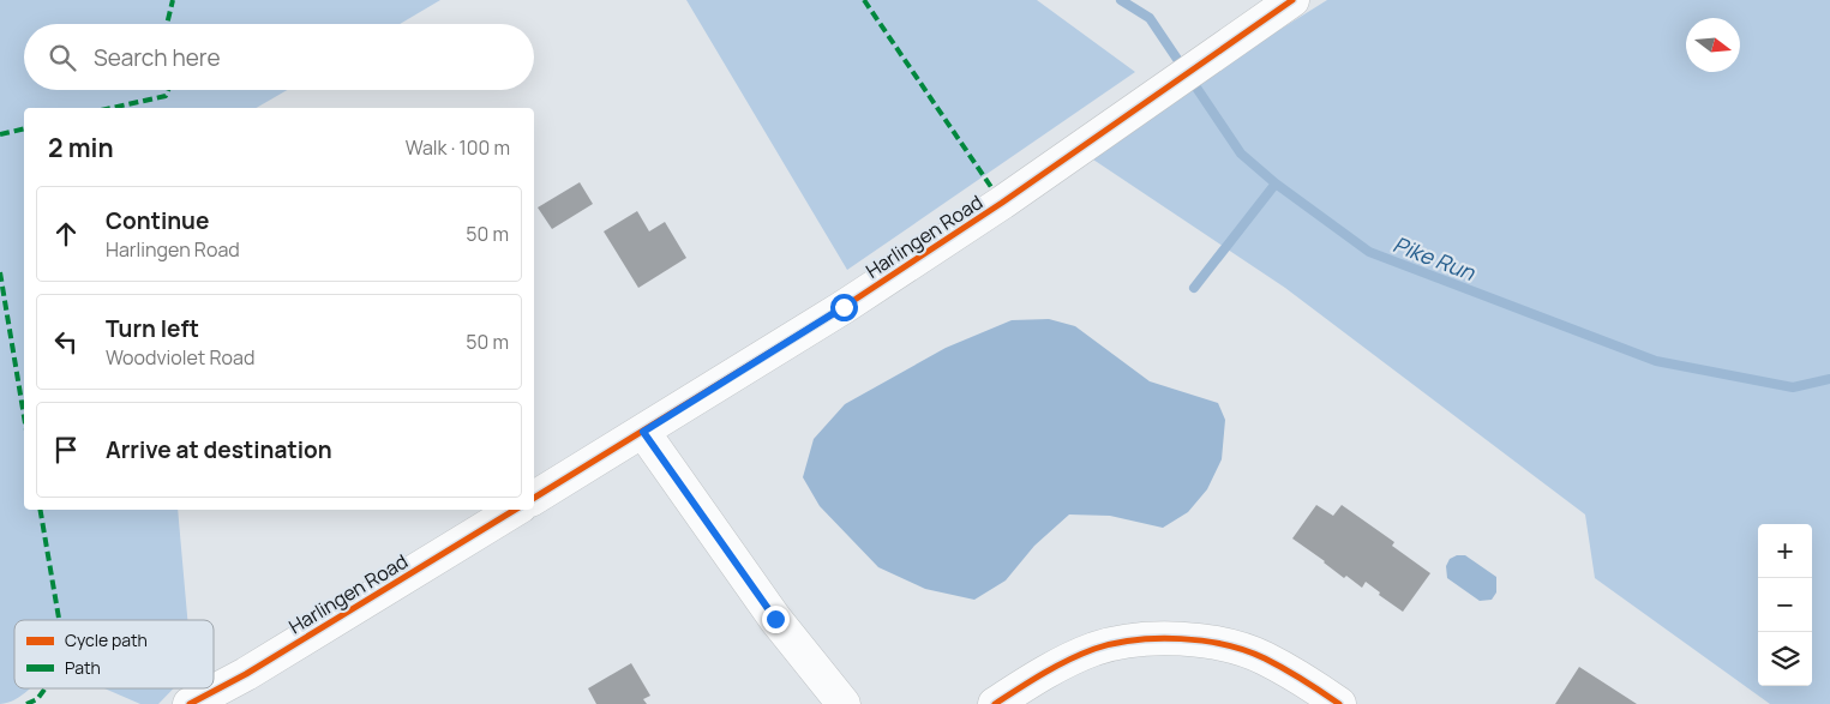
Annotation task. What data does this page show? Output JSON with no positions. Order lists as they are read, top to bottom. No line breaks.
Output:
{"streets":{"street":["Harlingen Road"]},"water":["Pike Run"],"legend":["Cycle path","Path"],"north":"right","page":{"search":"Search here","heading":["2 min","Walk · 100 m"],"list":[["Continue","Harlingen Road","50 m"],["Turn left","Woodviolet Road","50 m"],"Arrive at destination"],"map_buttons":["+","−"]}}
